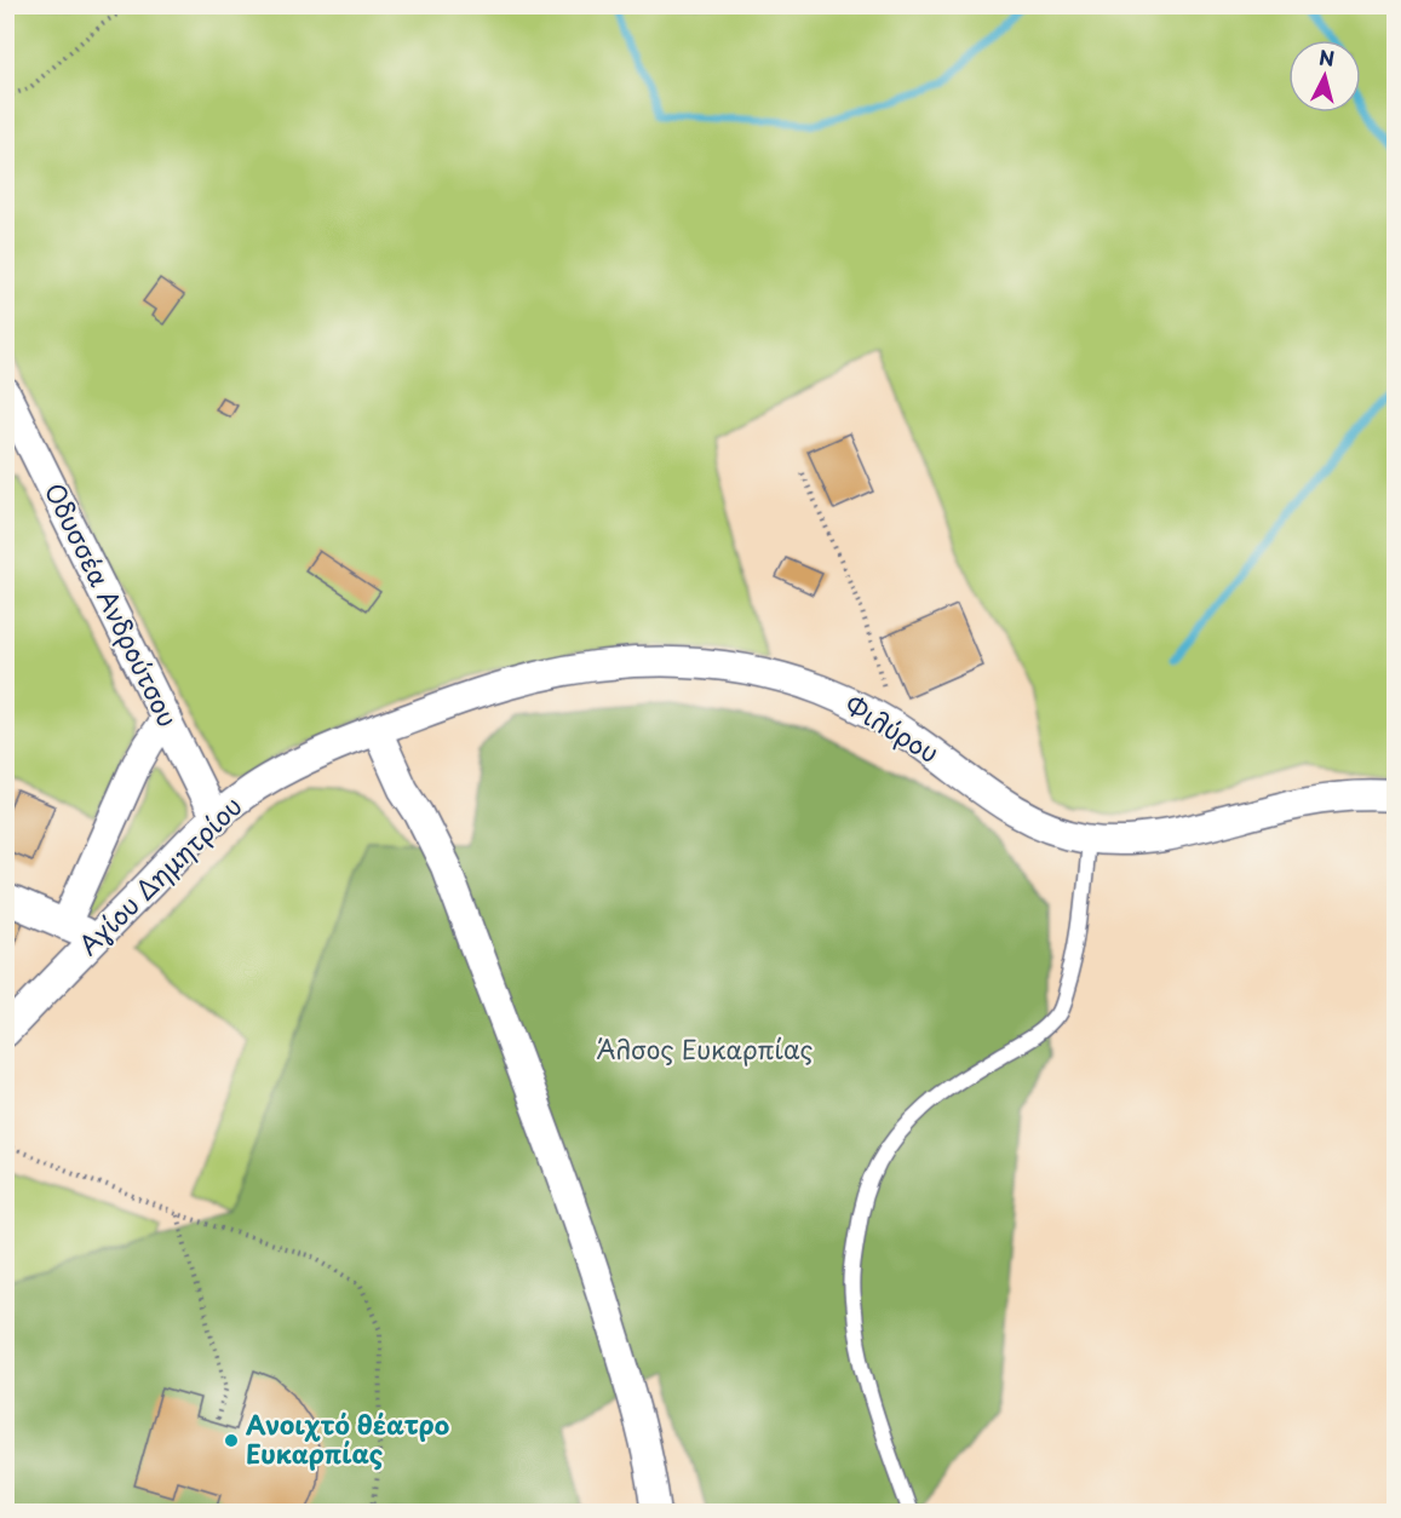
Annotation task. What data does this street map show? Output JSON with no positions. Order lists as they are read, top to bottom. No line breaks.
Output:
{"streets":{"street":["Οδυσσέα Ανδρούτσου","Φιλύρου","Αγίου Δημητρίου"]},"crossings":[["Οδυσσέα Ανδρούτσου","Αγίου Δημητρίου"],["Φιλύρου","Αγίου Δημητρίου"]],"parks":["Άλσος Ευκαρπίας"],"places":["Ανοιχτό θέατρο Ευκαρπίας"],"north":"top"}
